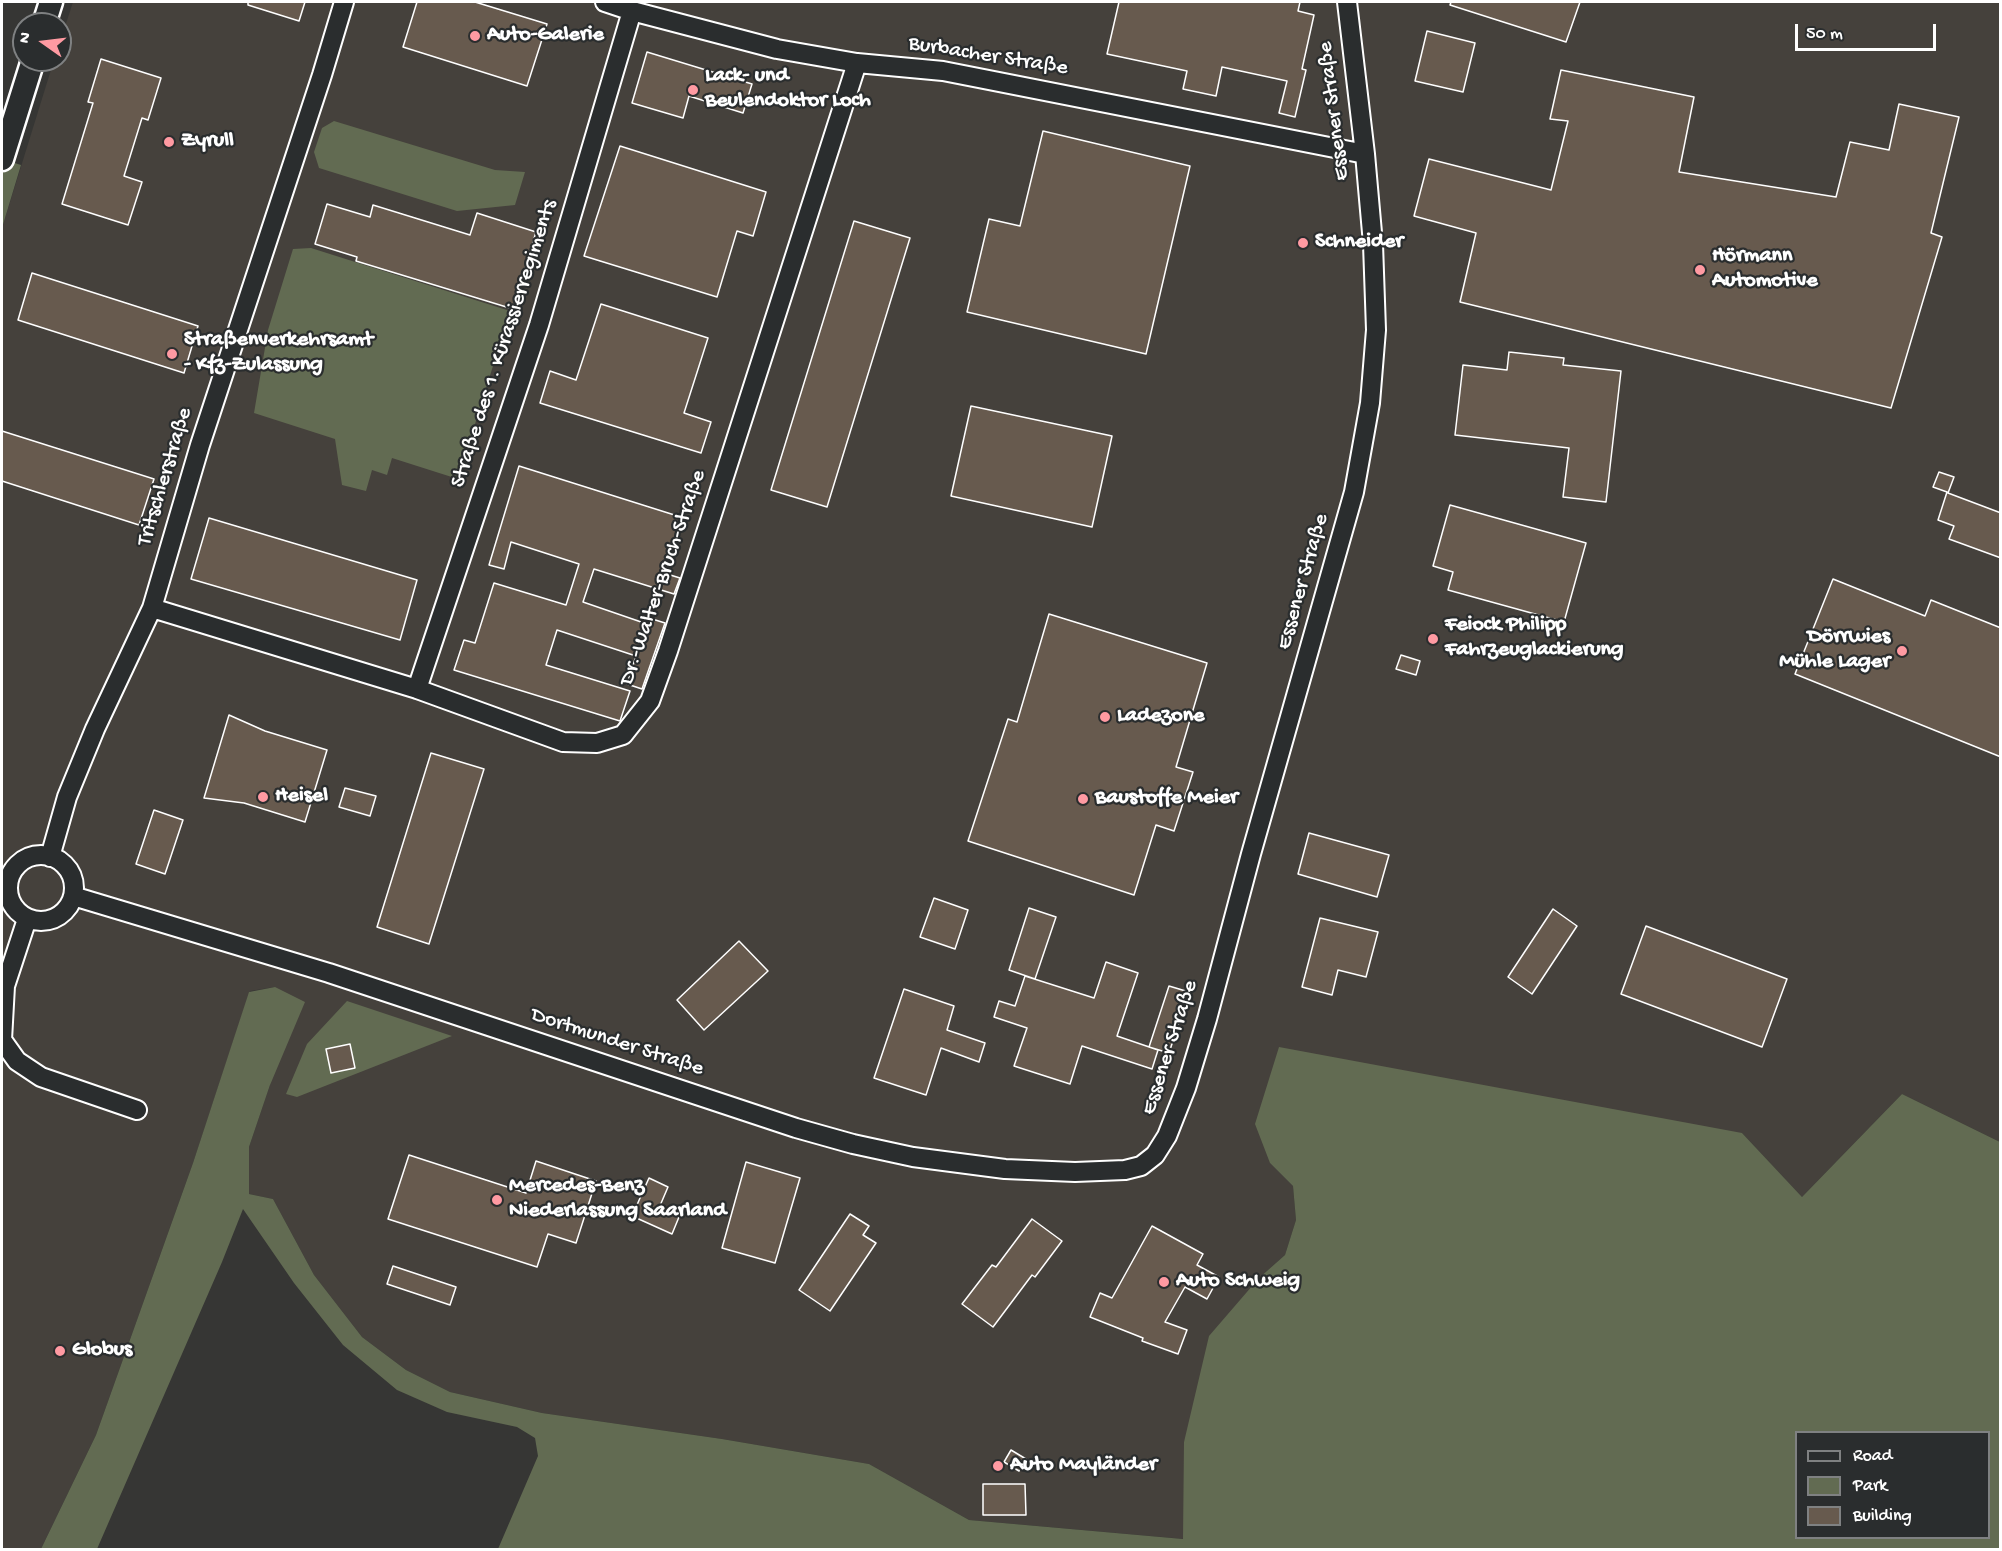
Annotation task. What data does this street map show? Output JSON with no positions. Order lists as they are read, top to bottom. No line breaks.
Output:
{"streets":{"street":["Burbacher Straße","Essener Straße","Straße des 1. Kürassierregiments","Tritschlerstraße","Dr.-Walter-Bruch-Straße","Dortmunder Straße"]},"crossings":[["Burbacher Straße","Essener Straße"],["Burbacher Straße","Straße des 1. Kürassierregiments"],["Burbacher Straße","Dr.-Walter-Bruch-Straße"],["Essener Straße","Dortmunder Straße"],["Straße des 1. Kürassierregiments","Dr.-Walter-Bruch-Straße"],["Tritschlerstraße","Dr.-Walter-Bruch-Straße"],["Tritschlerstraße","Dortmunder Straße"]],"places":["Auto-Galerie","Lack- und Beulendoktor Loch","Zyrull","Schneider","Hörmann Automotive","Straßenverkehrsamt - Kfz-Zulassung","Feiock Philipp Fahrzeuglackierung","Dörrwies Mühle Lager","Ladezone","Heisel","Baustoffe Meier","Mercedes-Benz Niederlassung Saarland","Auto Schweig","Globus","Auto Mayländer"],"legend":["Road","Park","Building"],"scale_bar":"50 m","north":"left"}
